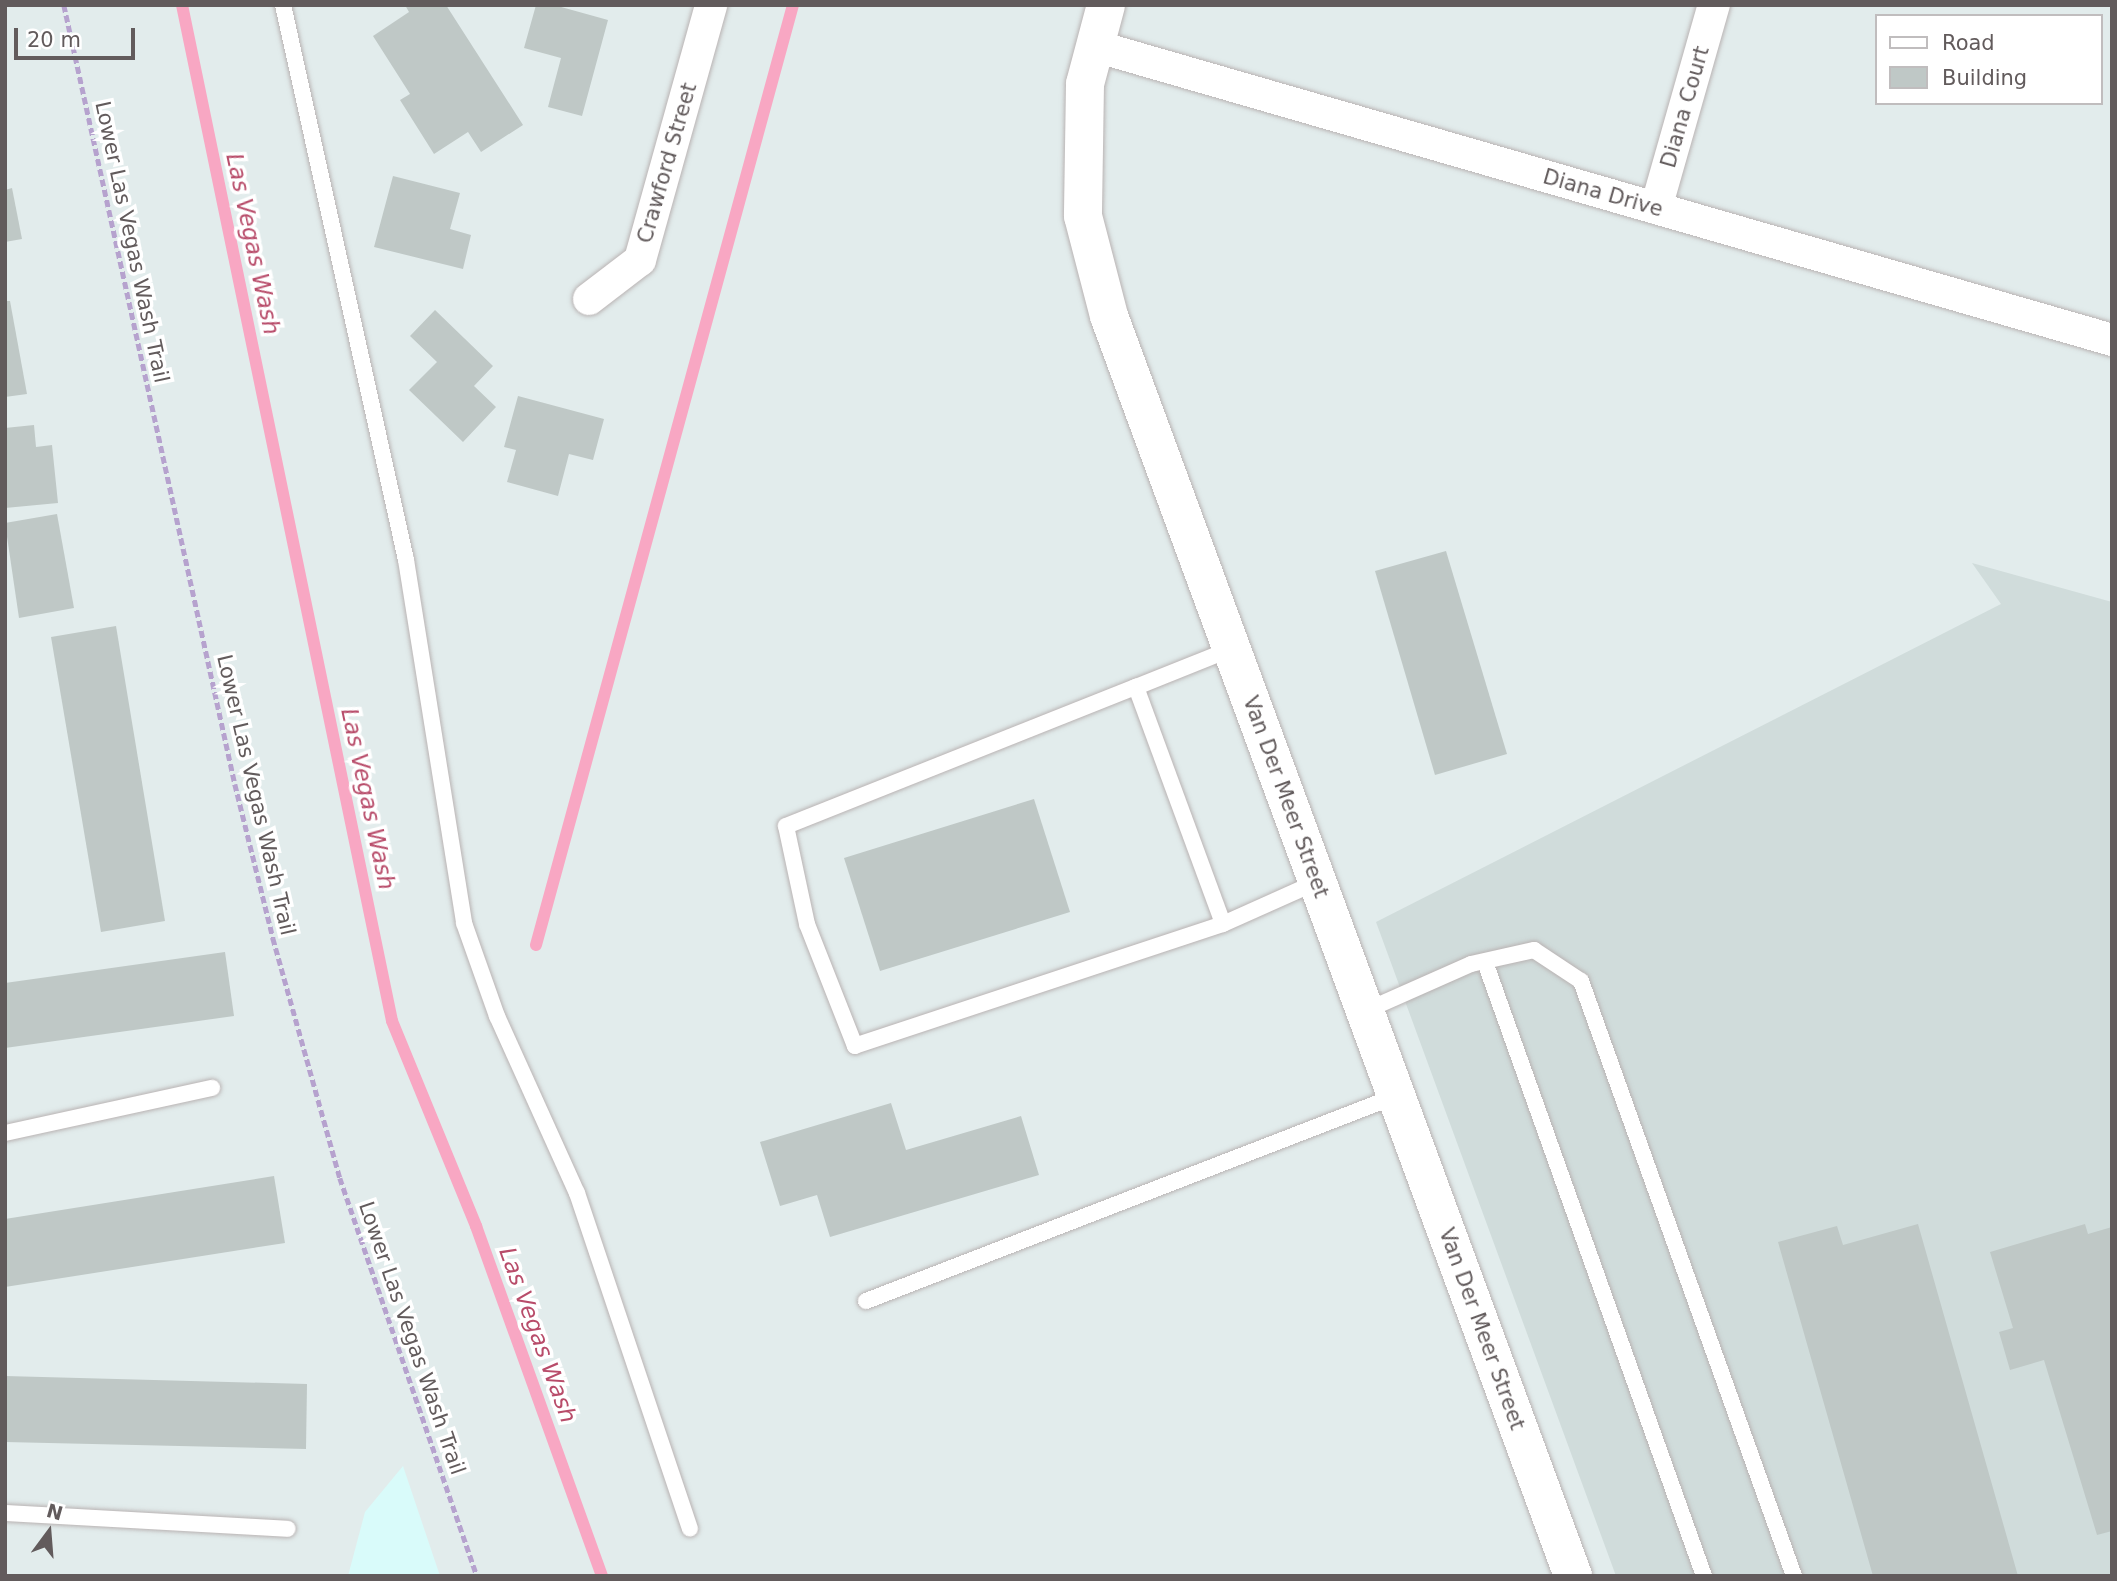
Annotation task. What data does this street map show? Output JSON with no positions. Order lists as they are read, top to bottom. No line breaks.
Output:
{"streets":{"street":["Diana Court","Crawford Street","Diana Drive","Van Der Meer Street"],"path":["Lower Las Vegas Wash Trail"]},"crossings":[["Diana Court","Diana Drive"],["Diana Drive","Van Der Meer Street"]],"water":["Las Vegas Wash"],"legend":["Road","Building"],"scale_bar":"20 m","north":"top"}
